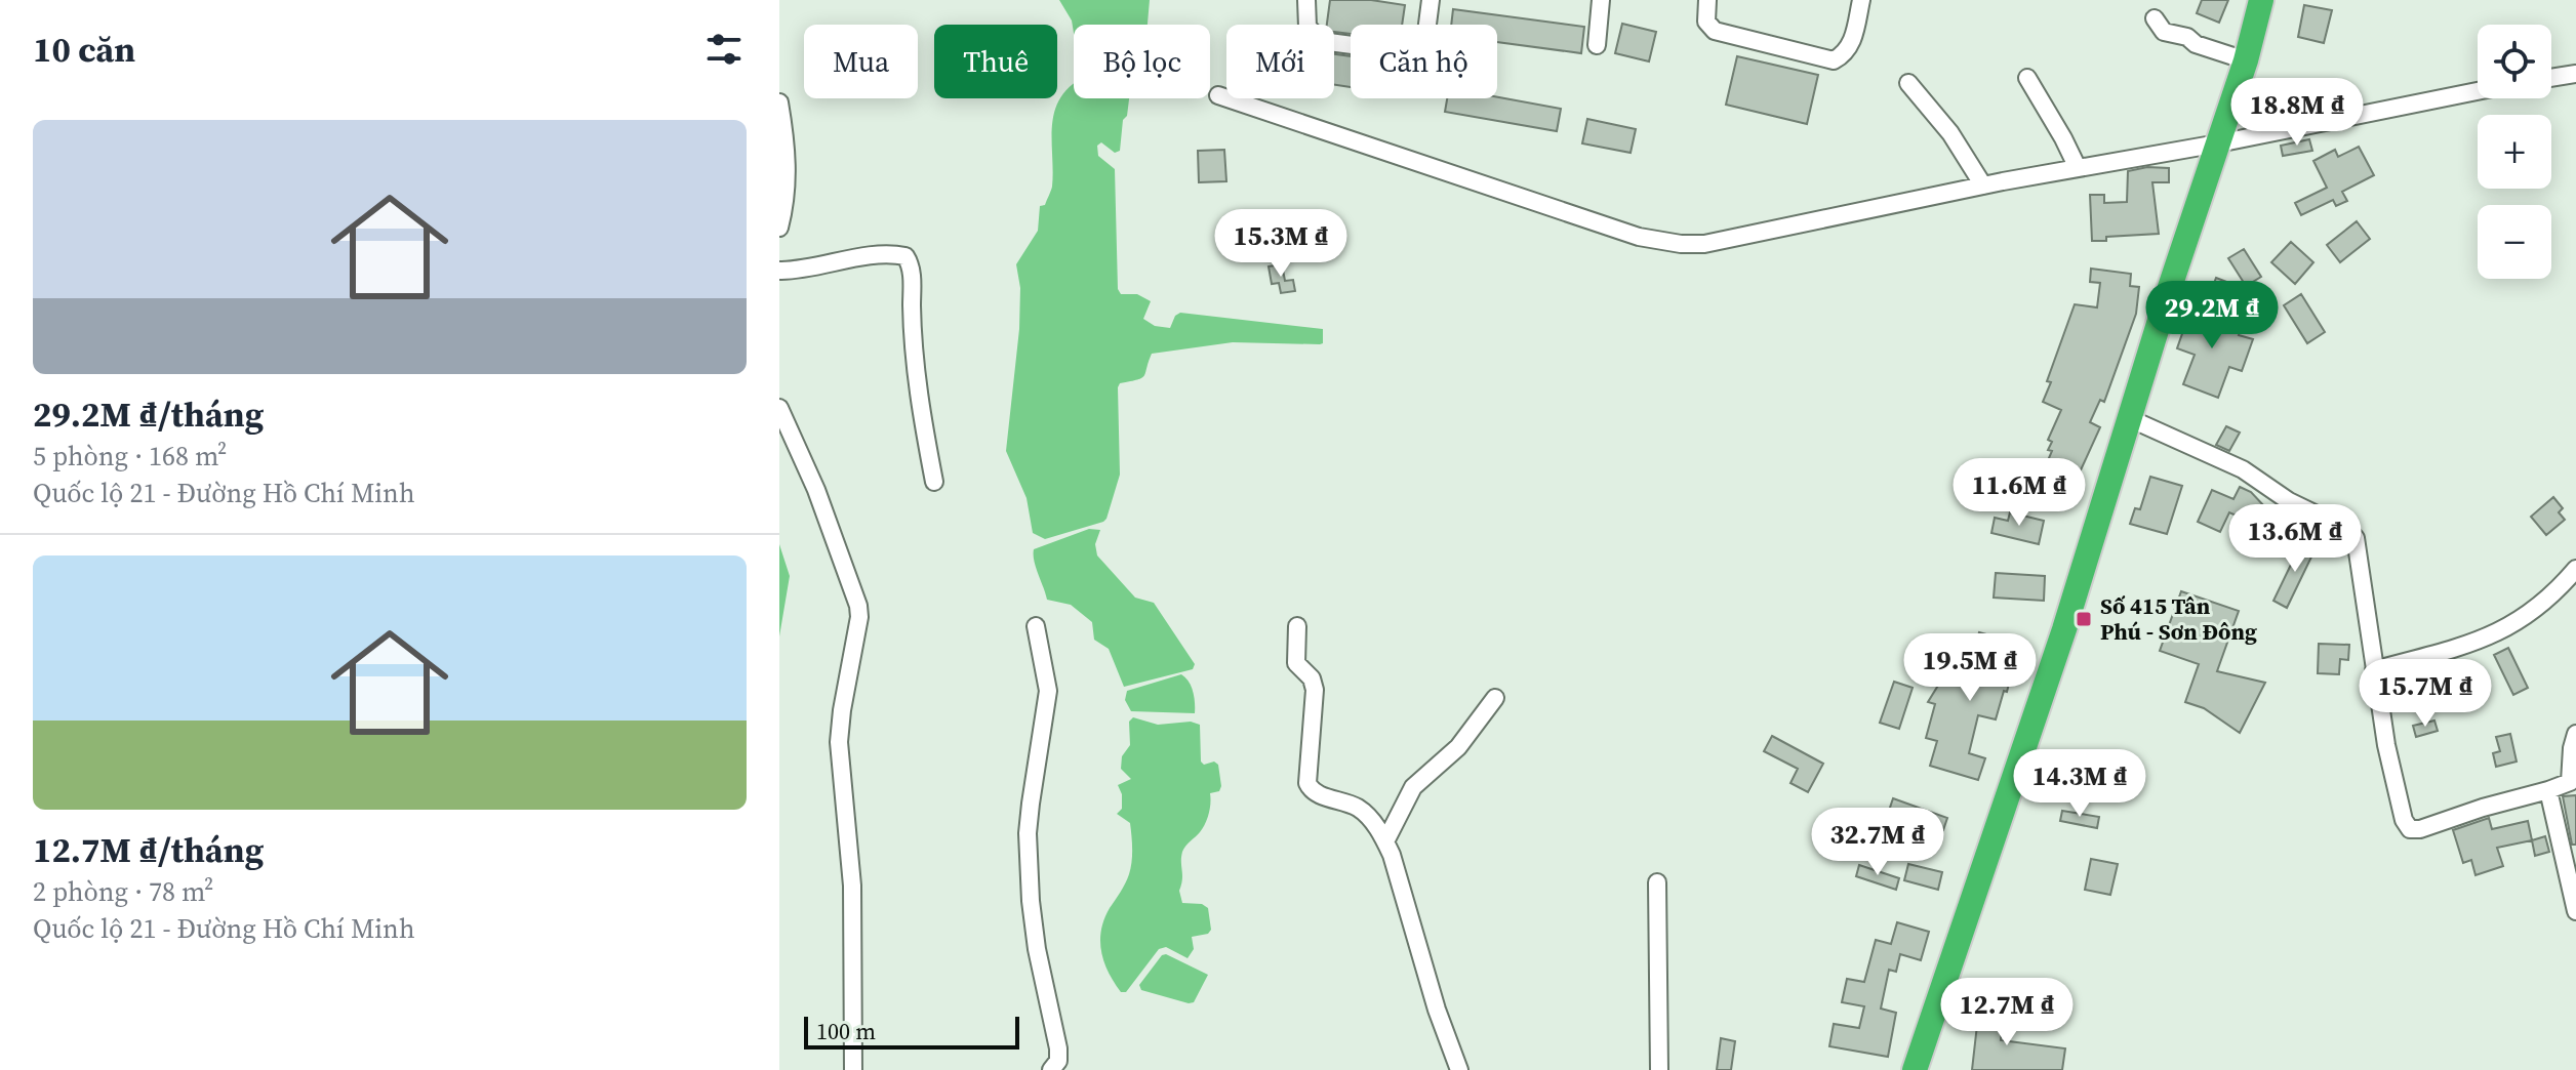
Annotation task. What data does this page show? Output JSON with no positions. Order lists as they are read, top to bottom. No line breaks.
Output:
{"places":{"transit":["Số 415 Tân Phú - Sơn Đông"]},"scale_bar":"100 m","page":{"heading":"10 căn","map_buttons":["+","−"],"chip":["Mua","Thuê","Bộ lọc","Mới","Căn hộ"],"price":["18.8M ₫","15.3M ₫","29.2M ₫","11.6M ₫","13.6M ₫","19.5M ₫","15.7M ₫","14.3M ₫","32.7M ₫","12.7M ₫"],"list":[{"name":"29.2M ₫/tháng","note":"5 phòng · 168 m² · Quốc lộ 21 - Đường Hồ Chí Minh"},{"name":"12.7M ₫/tháng","note":"2 phòng · 78 m² · Quốc lộ 21 - Đường Hồ Chí Minh"}],"scale":"100 m"}}
